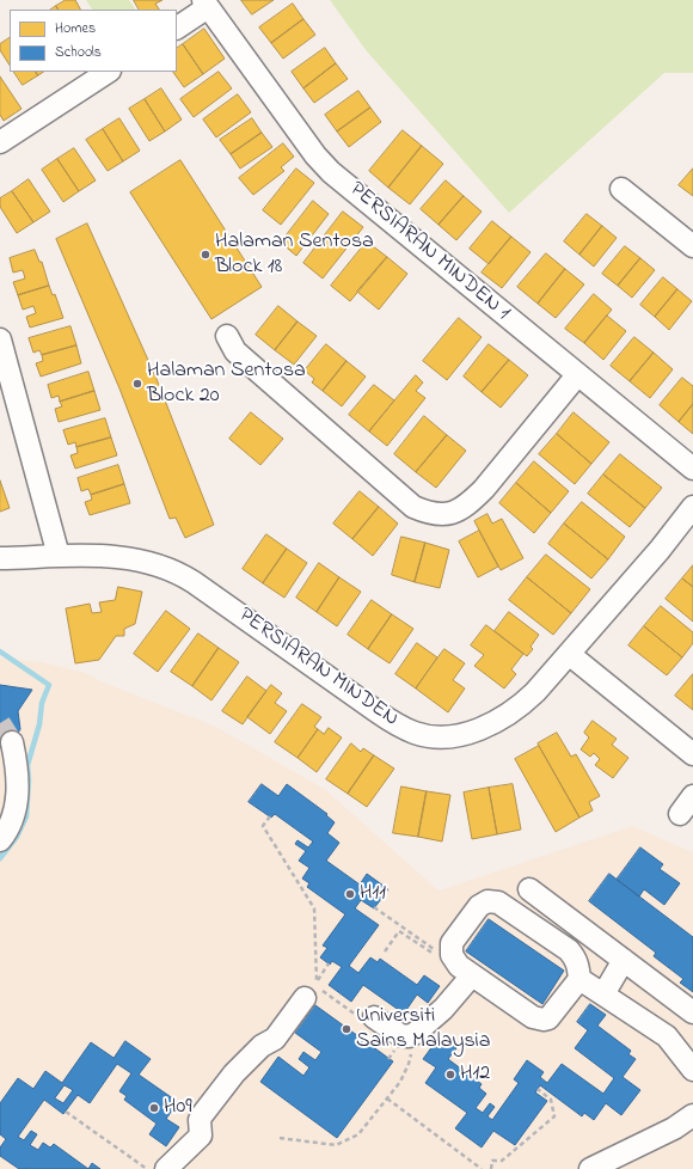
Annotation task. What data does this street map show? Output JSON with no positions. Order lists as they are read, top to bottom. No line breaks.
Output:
{"streets":{"street":["PERSIARAN MINDEN 1","PERSIARAN MINDEN"]},"places":["Halaman Sentosa Block 18","Halaman Sentosa Block 20","H11","Universiti Sains Malaysia","H12","H09"],"legend":["Homes","Schools"]}
